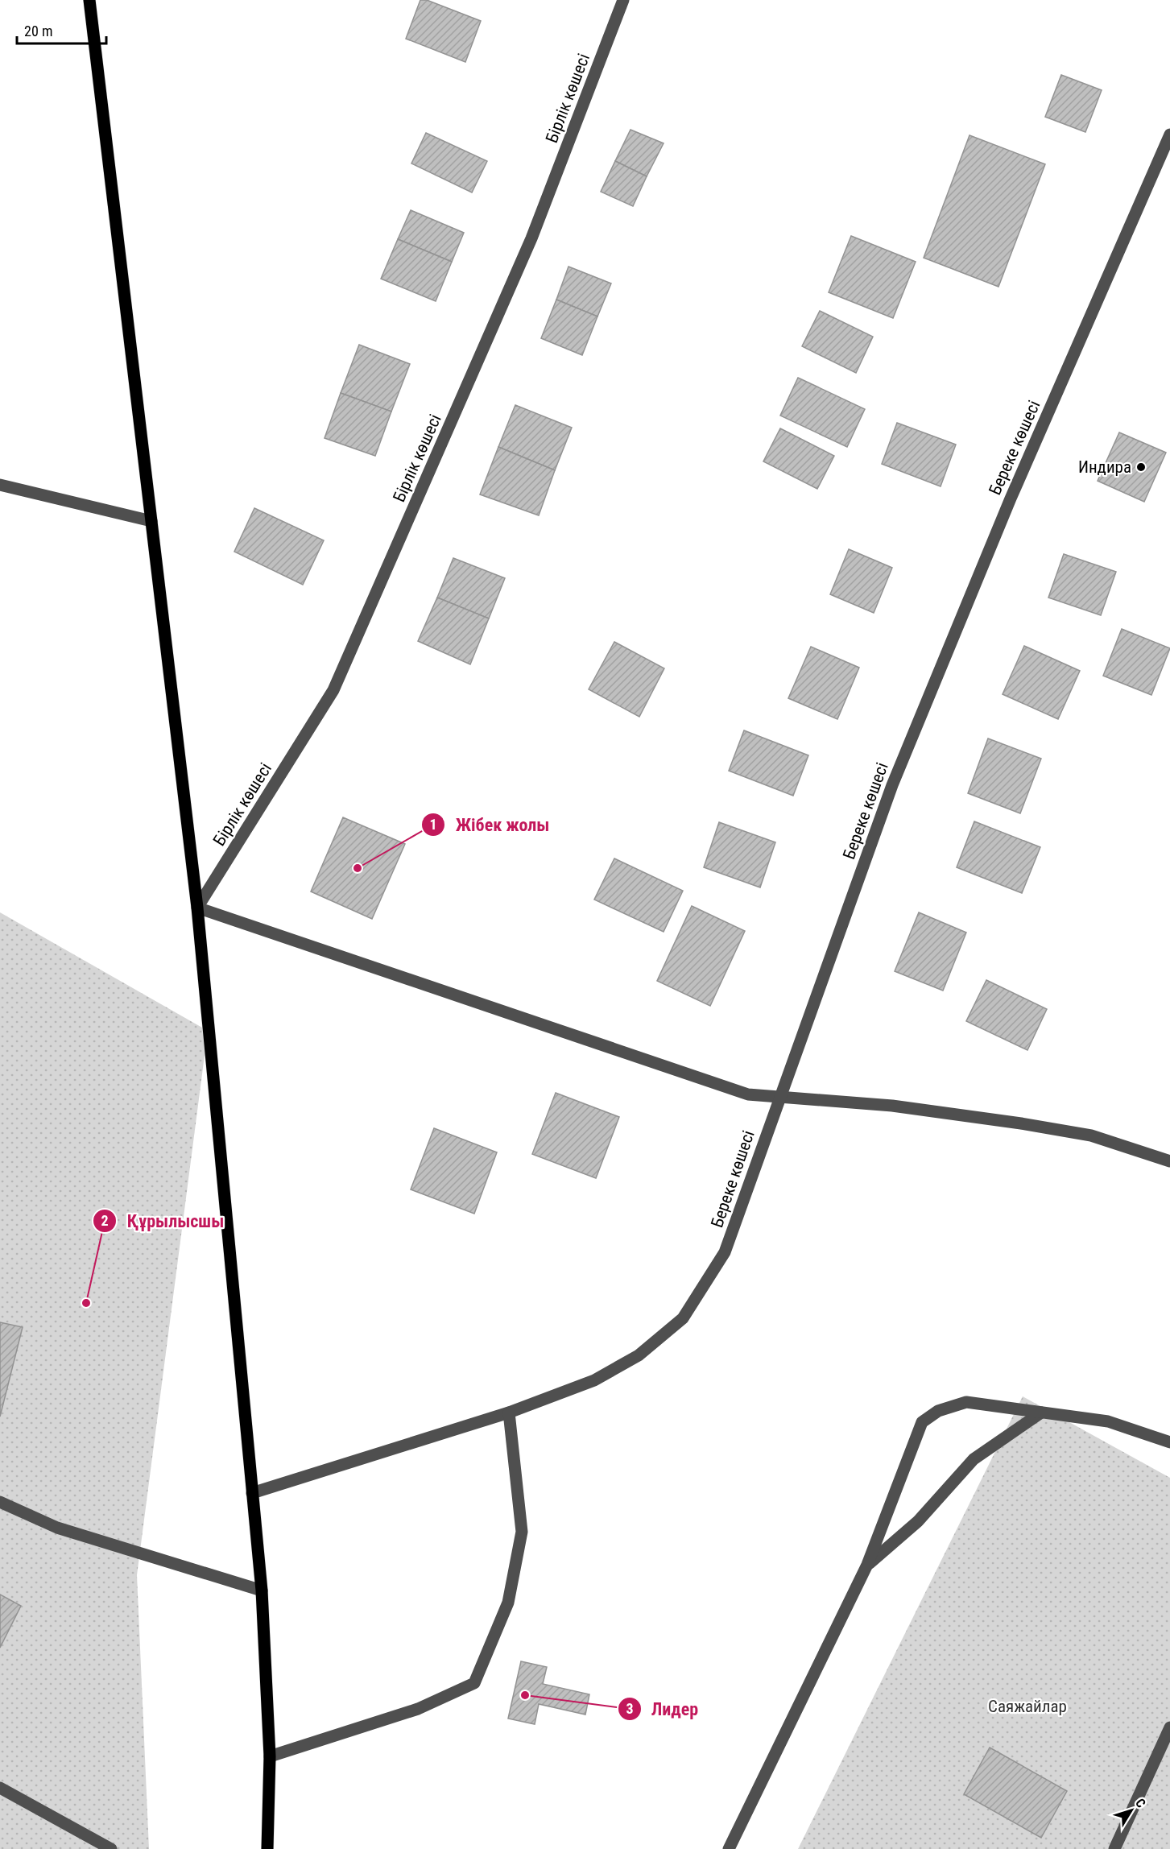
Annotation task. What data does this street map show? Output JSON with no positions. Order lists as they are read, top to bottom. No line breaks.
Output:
{"streets":{"street":["Бірлік көшесі","Береке көшесі"]},"parks":["Саяжайлар"],"places":["Индира","Жібек жолы","Құрылысшы","Лидер"],"scale_bar":"20 m","north":"top right"}
